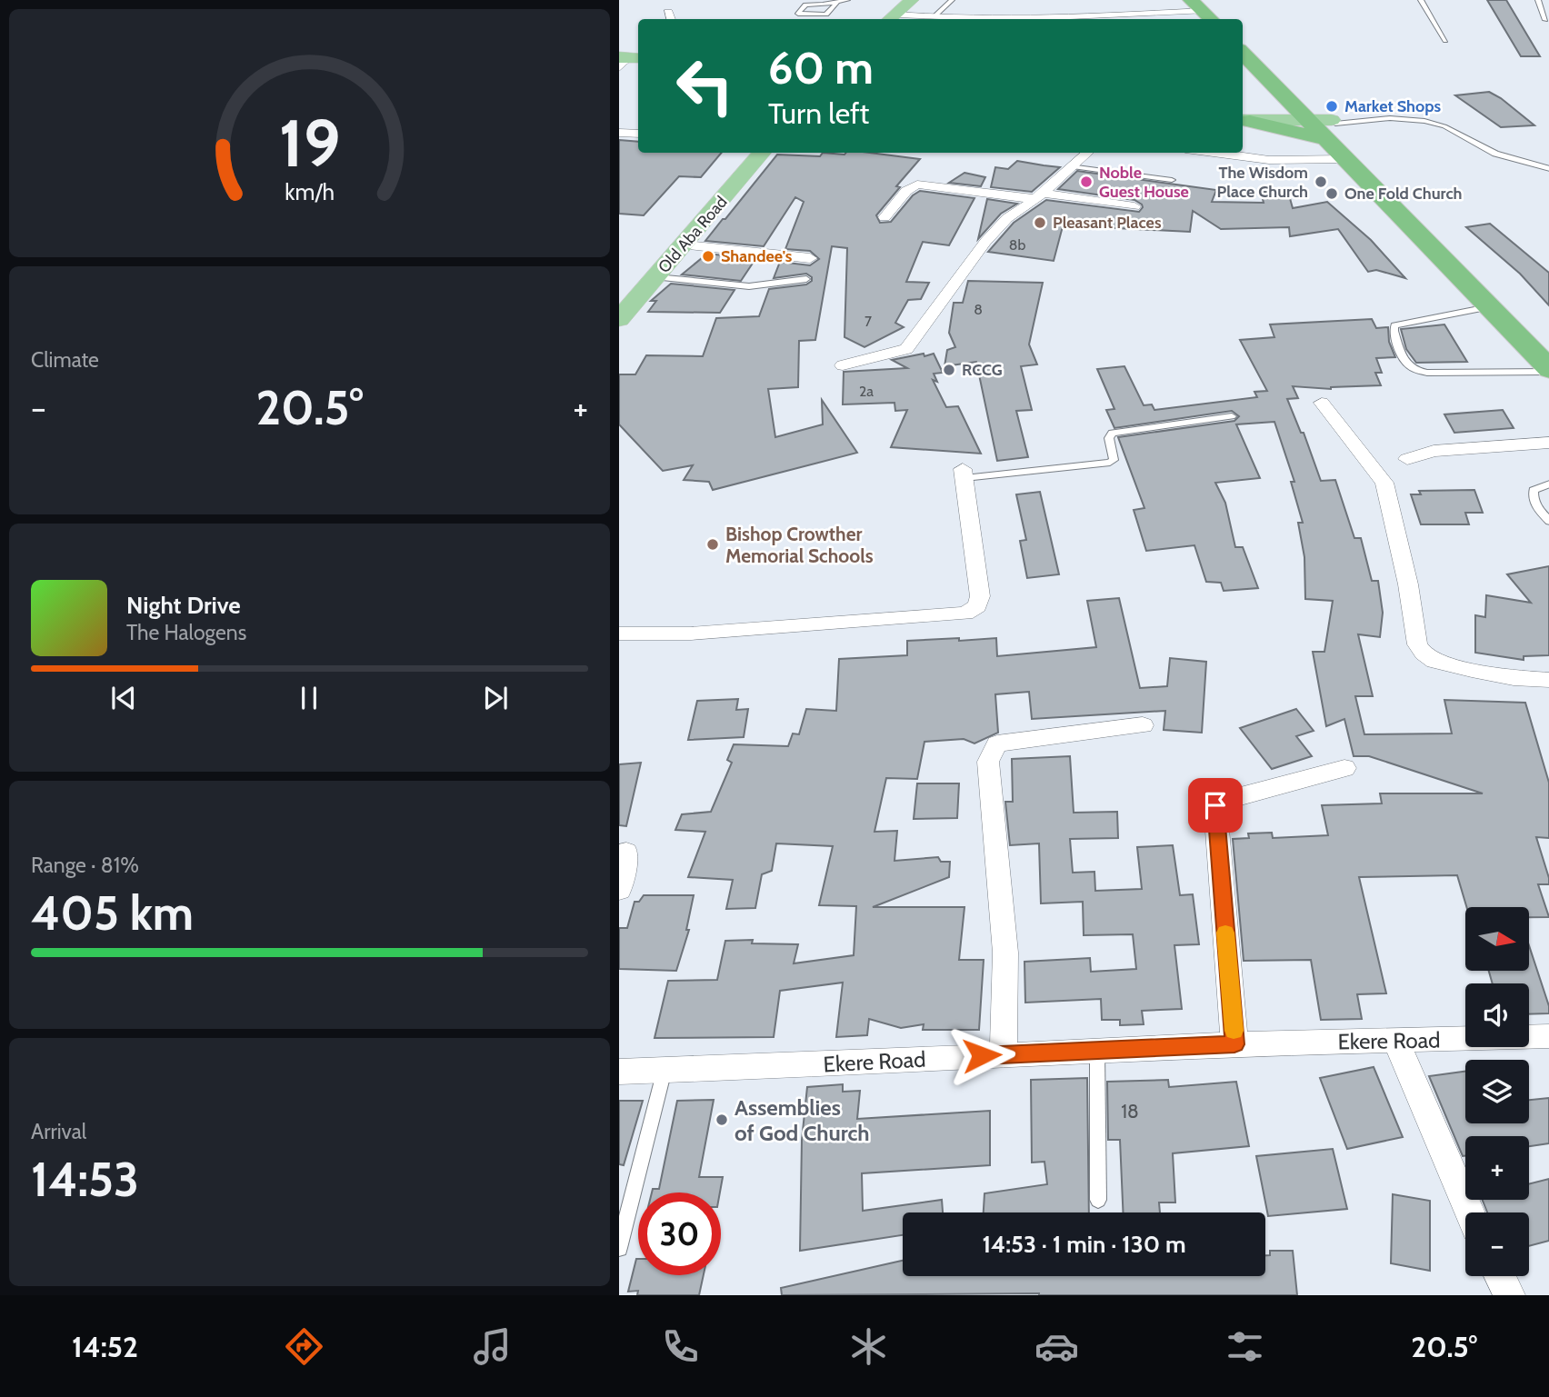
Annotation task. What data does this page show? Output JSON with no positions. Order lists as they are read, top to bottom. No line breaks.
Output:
{"streets":{"main road":["Old Aba Road"],"street":["Ekere Road"]},"places":["Market Shops","Noble Guest House","The Wisdom Place Church","One Fold Church","Pleasant Places","Shandee's","RCCG","Bishop Crowther Memorial Schools","Assemblies of God Church"],"house_numbers":["8b","8","7","2a","18"],"north":"right","page":{"turn":["60 m","Turn left"],"tile":["Climate",["Range · 81%","405 km"],["Arrival","14:53"]],"heat":["−","20.5°","+"],"song":["Night Drive","The Halogens"],"map_buttons":["+","−"],"limit":"30","trip":"14:53 · 1 min · 130 m","tabs":["14:52","20.5°"],"gauge":["19","km/h"]}}
